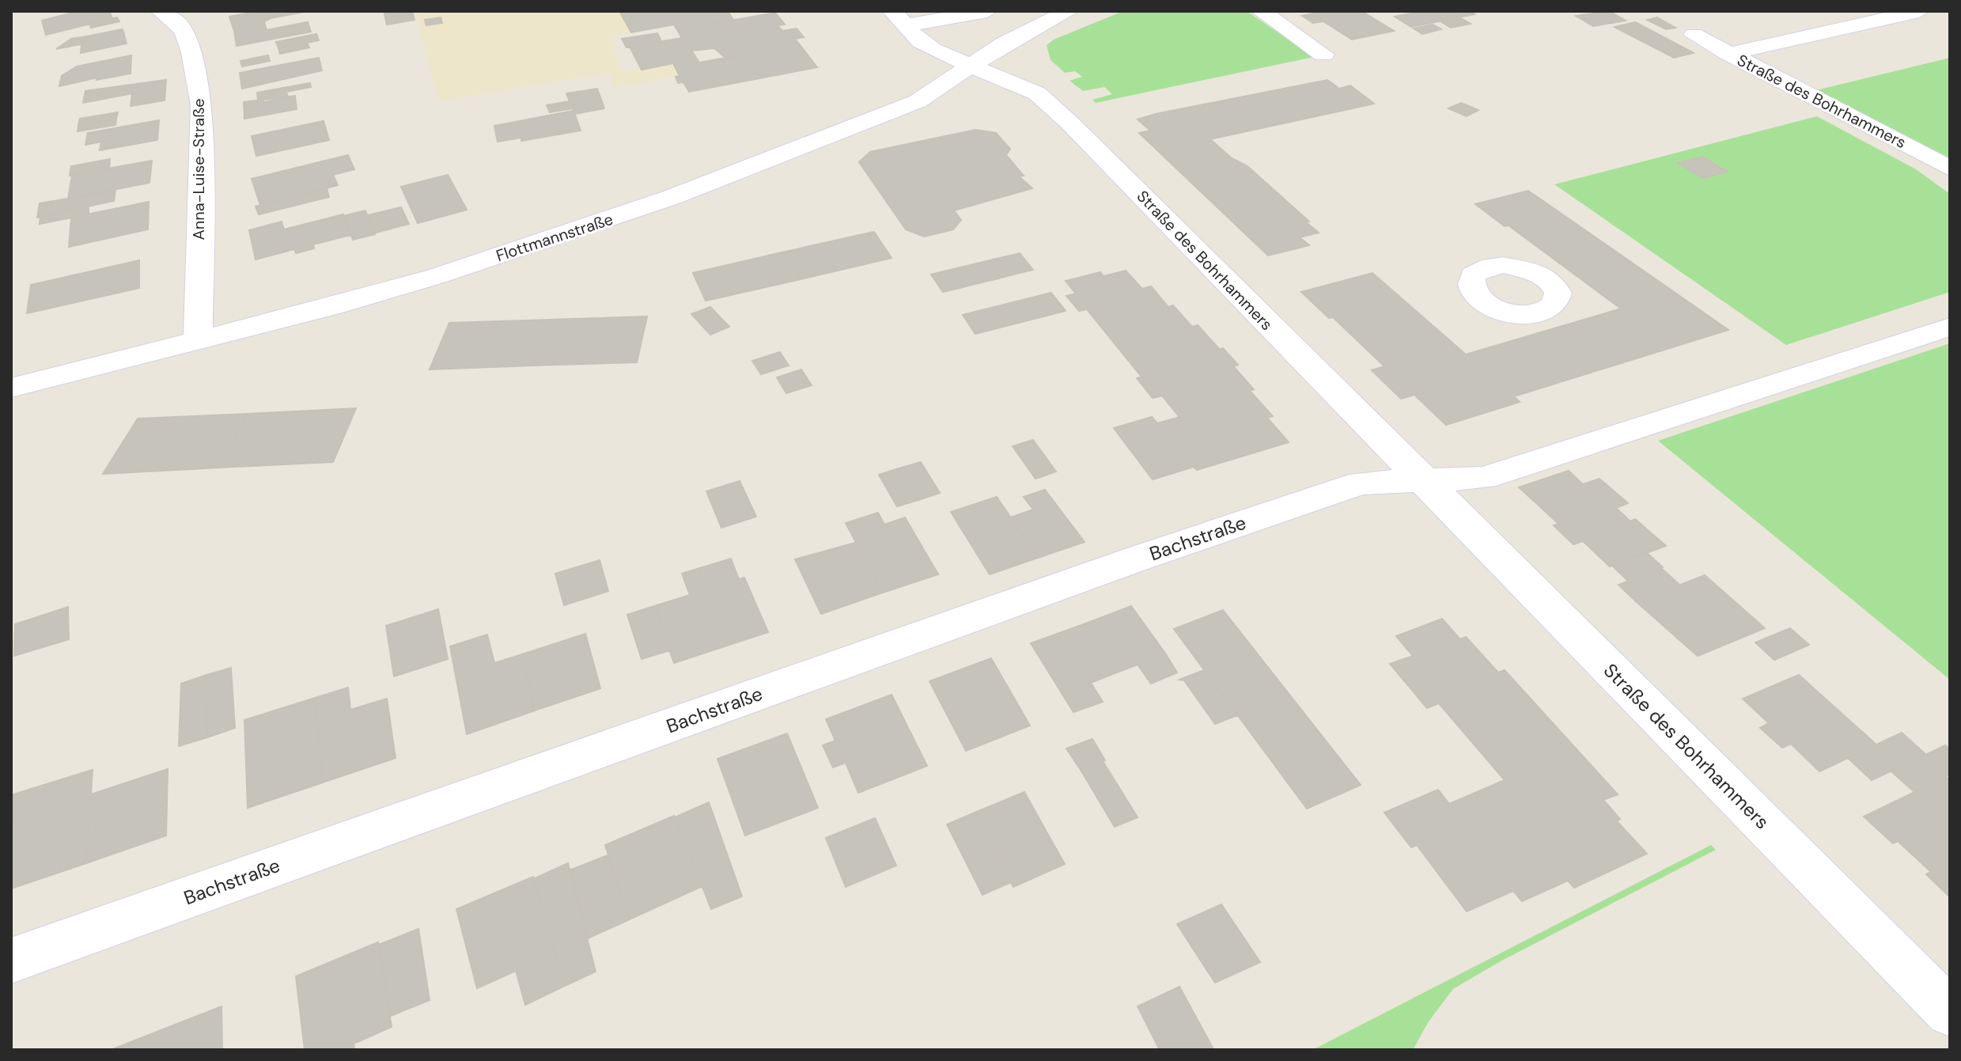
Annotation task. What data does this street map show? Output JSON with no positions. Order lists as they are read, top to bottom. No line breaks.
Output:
{"streets":{"street":["Straße des Bohrhammers","Anna-Luise-Straße","Flottmannstraße","Bachstraße"]},"crossings":[["Straße des Bohrhammers","Flottmannstraße"],["Straße des Bohrhammers","Bachstraße"],["Anna-Luise-Straße","Flottmannstraße"]]}
